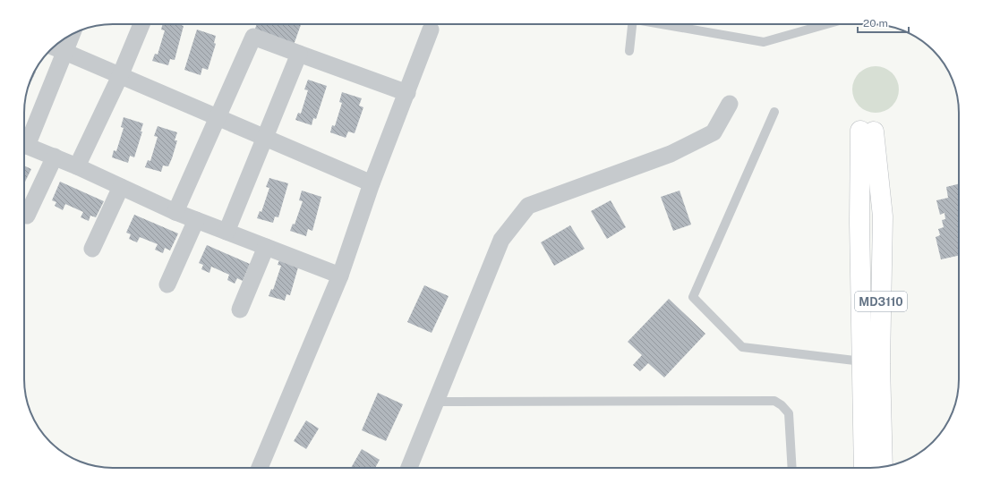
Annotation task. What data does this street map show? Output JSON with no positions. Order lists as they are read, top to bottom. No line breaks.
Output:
{"streets":{"main road":["MD3110"]},"scale_bar":"20 m"}
